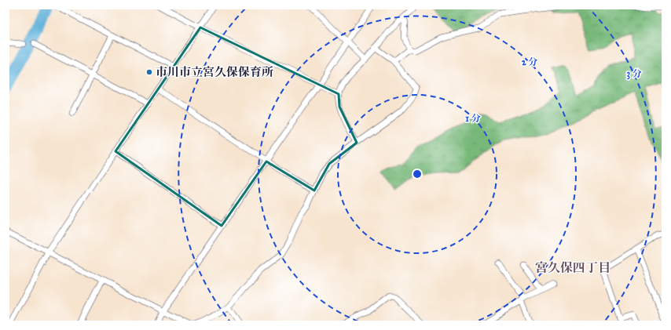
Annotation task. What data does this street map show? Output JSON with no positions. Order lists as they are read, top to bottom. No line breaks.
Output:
{"districts":["宮久保四丁目"],"places":["市川市立宮久保保育所"],"rings":["2 分","3 分","1 分"]}
